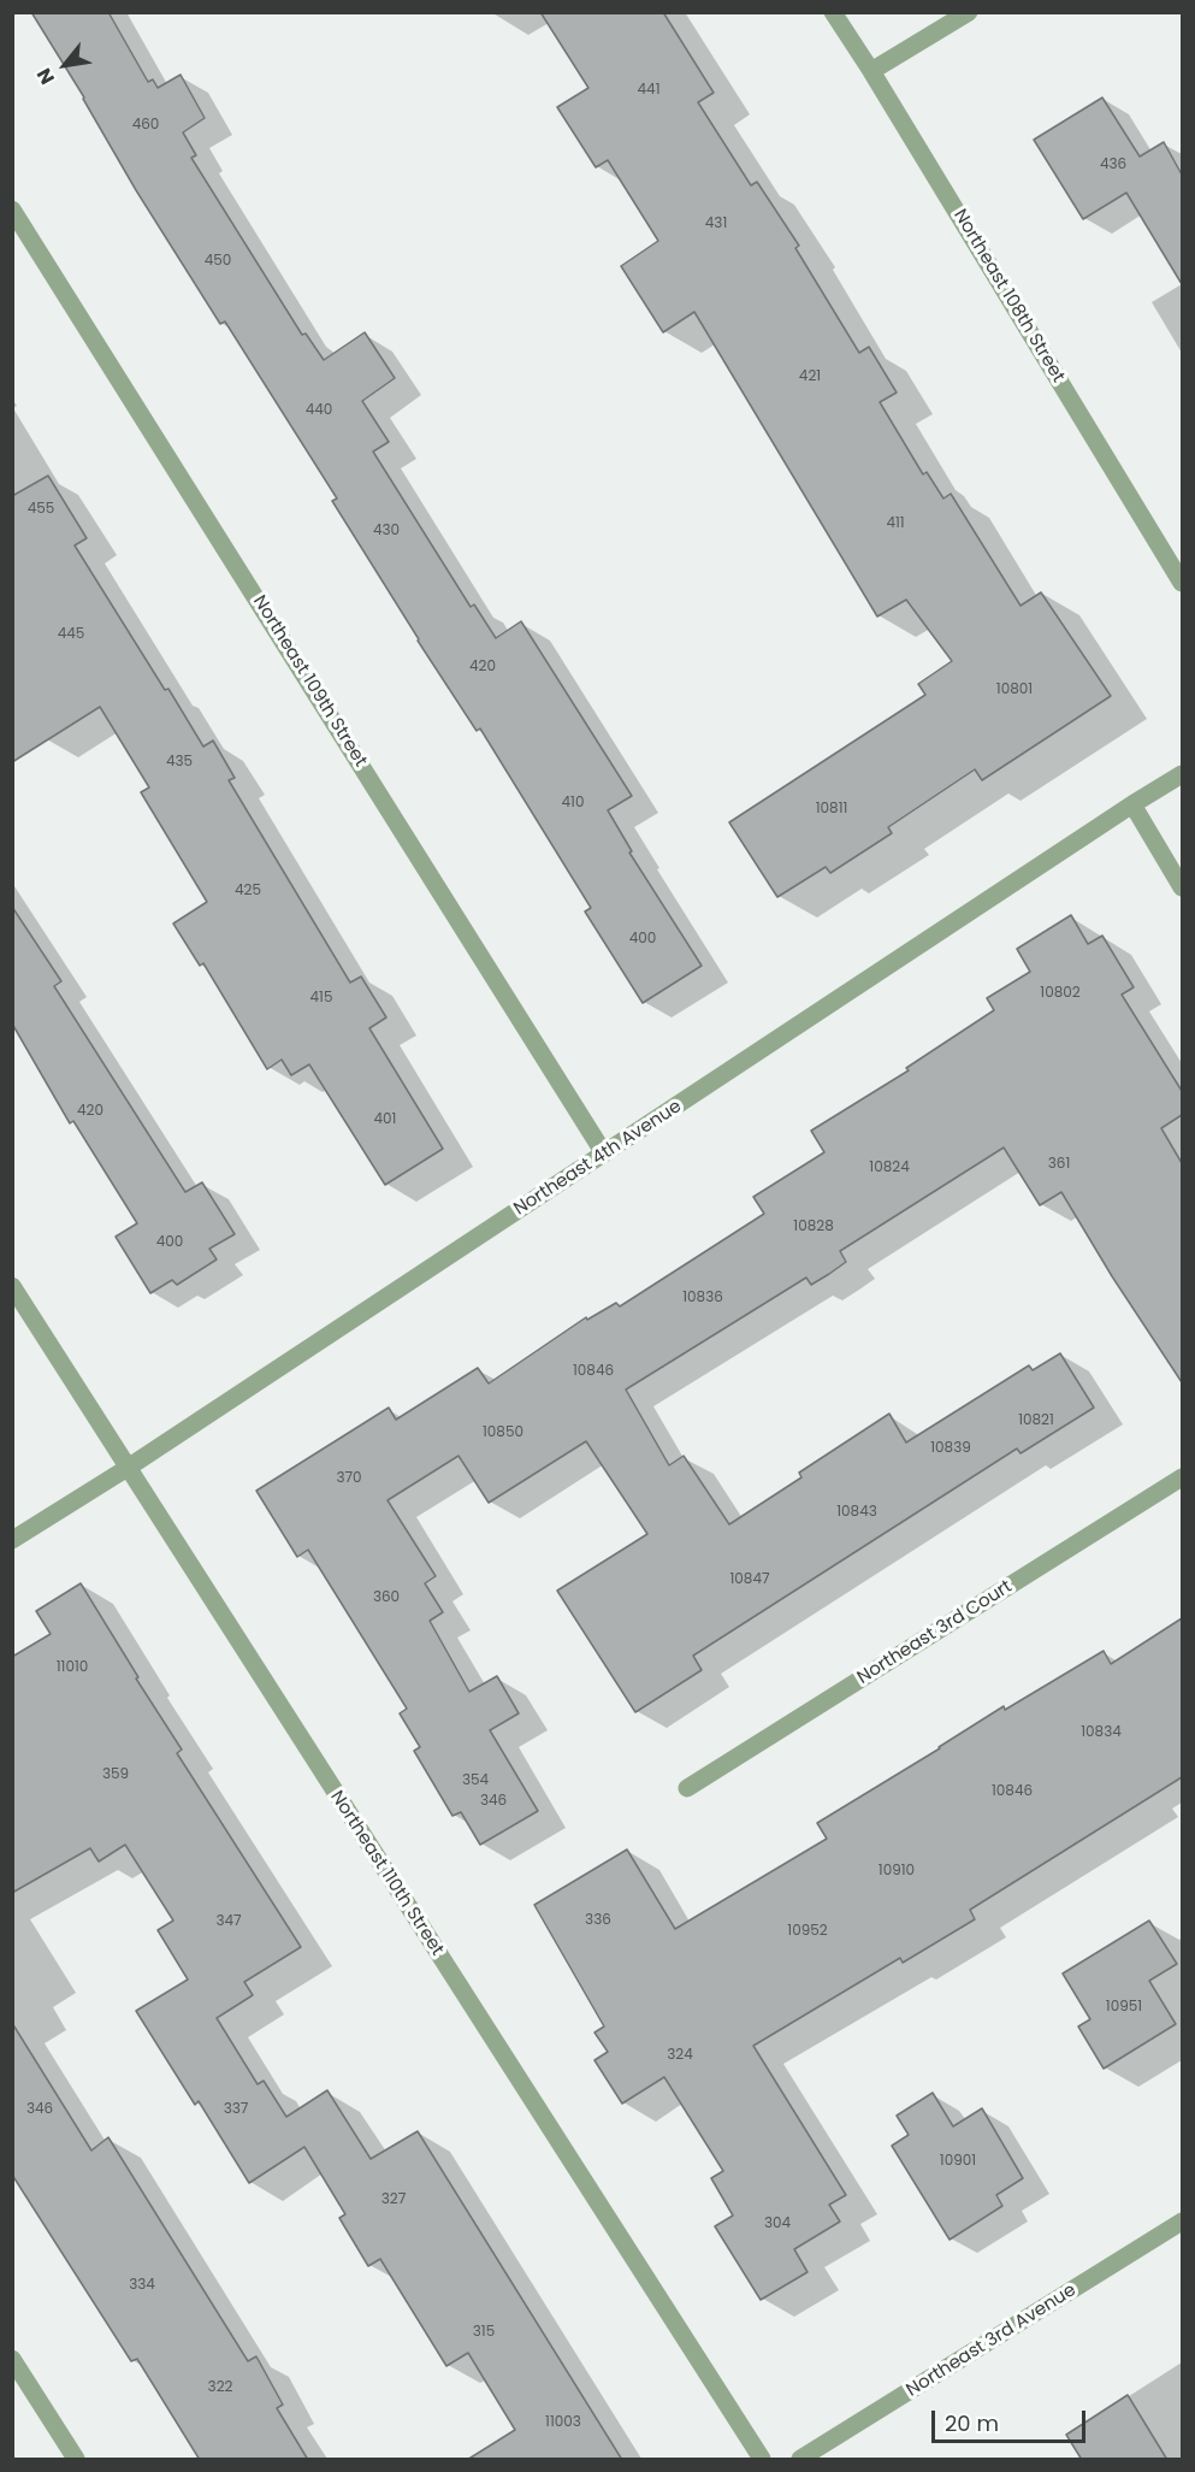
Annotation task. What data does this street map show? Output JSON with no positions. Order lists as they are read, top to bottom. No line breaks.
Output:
{"streets":{"street":["Northeast 108th Street","Northeast 109th Street","Northeast 4th Avenue","Northeast 3rd Court","Northeast 110th Street","Northeast 3rd Avenue"]},"crossings":[["Northeast 109th Street","Northeast 4th Avenue"],["Northeast 4th Avenue","Northeast 110th Street"]],"house_numbers":["441","460","436","431","450","421","440","455","411","430","445","420","10801","435","410","10811","425","400","10802","415","420","401","361","10824","10828","400","10836","10846","10821","10850","10839","370","10843","10847","360","11010","10834","359","354","10846","346","10910","336","347","10952","10951","324","346","337","10901","327","304","334","315","322","11003"],"scale_bar":"20 m","north":"bottom left"}
